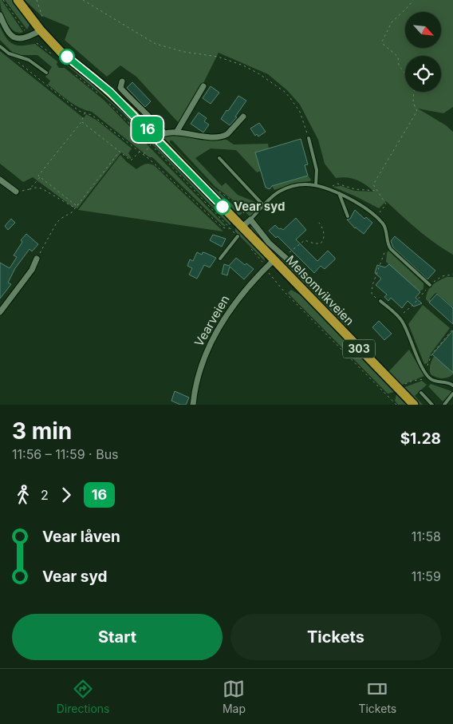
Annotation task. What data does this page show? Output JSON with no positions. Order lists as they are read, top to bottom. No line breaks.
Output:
{"streets":{"main road":["Melsomvikveien","303"],"street":["Vearveien"]},"crossings":[["Melsomvikveien","Vearveien"]],"places":["Vear syd"],"lines":["bus line 16"],"north":"bottom right","page":{"on_map":"16","heading":["3 min","11:56 – 11:59 · Bus","$1.28"],"legs":["2","16"],"list":[{"name":"Vear låven","value":"11:58"},{"name":"Vear syd","value":"11:59"}],"buttons":["Start","Tickets"],"tabs":["Directions","Map","Tickets"]}}
